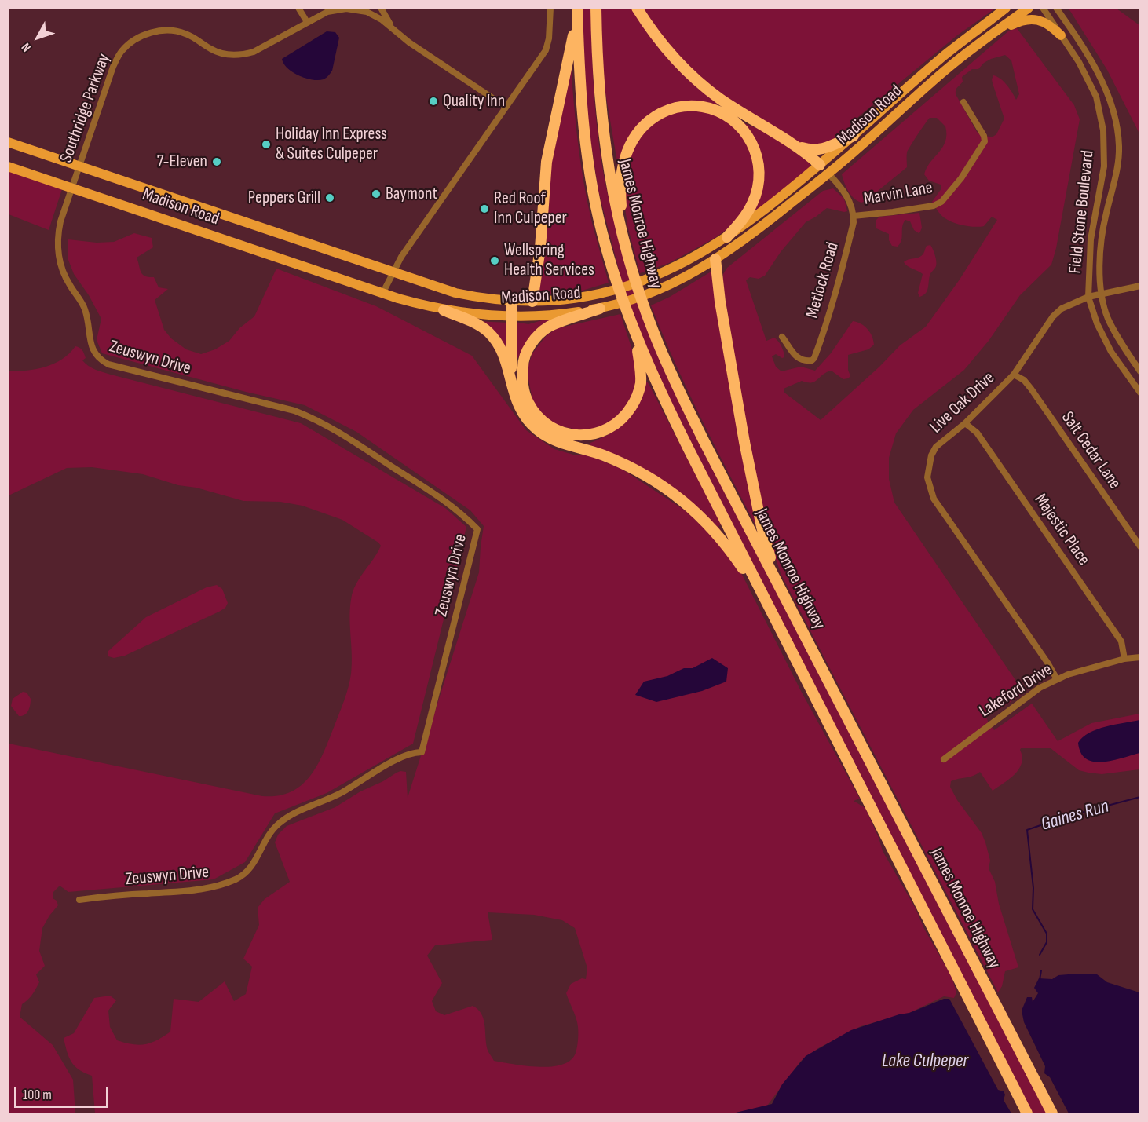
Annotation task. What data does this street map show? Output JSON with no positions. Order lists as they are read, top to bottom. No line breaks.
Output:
{"streets":{"highway":["James Monroe Highway"],"main road":["Madison Road"],"street":["Southridge Parkway","Marvin Lane","Field Stone Boulevard","Metlock Road","Zeuswyn Drive","Live Oak Drive","Salt Cedar Lane","Majestic Place","Lakeford Drive"]},"crossings":[["Southridge Parkway","Madison Road"],["Southridge Parkway","Zeuswyn Drive"],["Madison Road","Metlock Road"],["Madison Road","Zeuswyn Drive"],["Marvin Lane","Metlock Road"],["Field Stone Boulevard","Live Oak Drive"],["Live Oak Drive","Salt Cedar Lane"],["Live Oak Drive","Majestic Place"],["Live Oak Drive","Lakeford Drive"],["Majestic Place","Lakeford Drive"]],"water":["Gaines Run","Lake Culpeper"],"places":["Quality Inn","Holiday Inn Express & Suites Culpeper","7-Eleven","Baymont","Peppers Grill","Red Roof Inn Culpeper","Wellspring Health Services"],"scale_bar":"100 m","north":"bottom left"}
